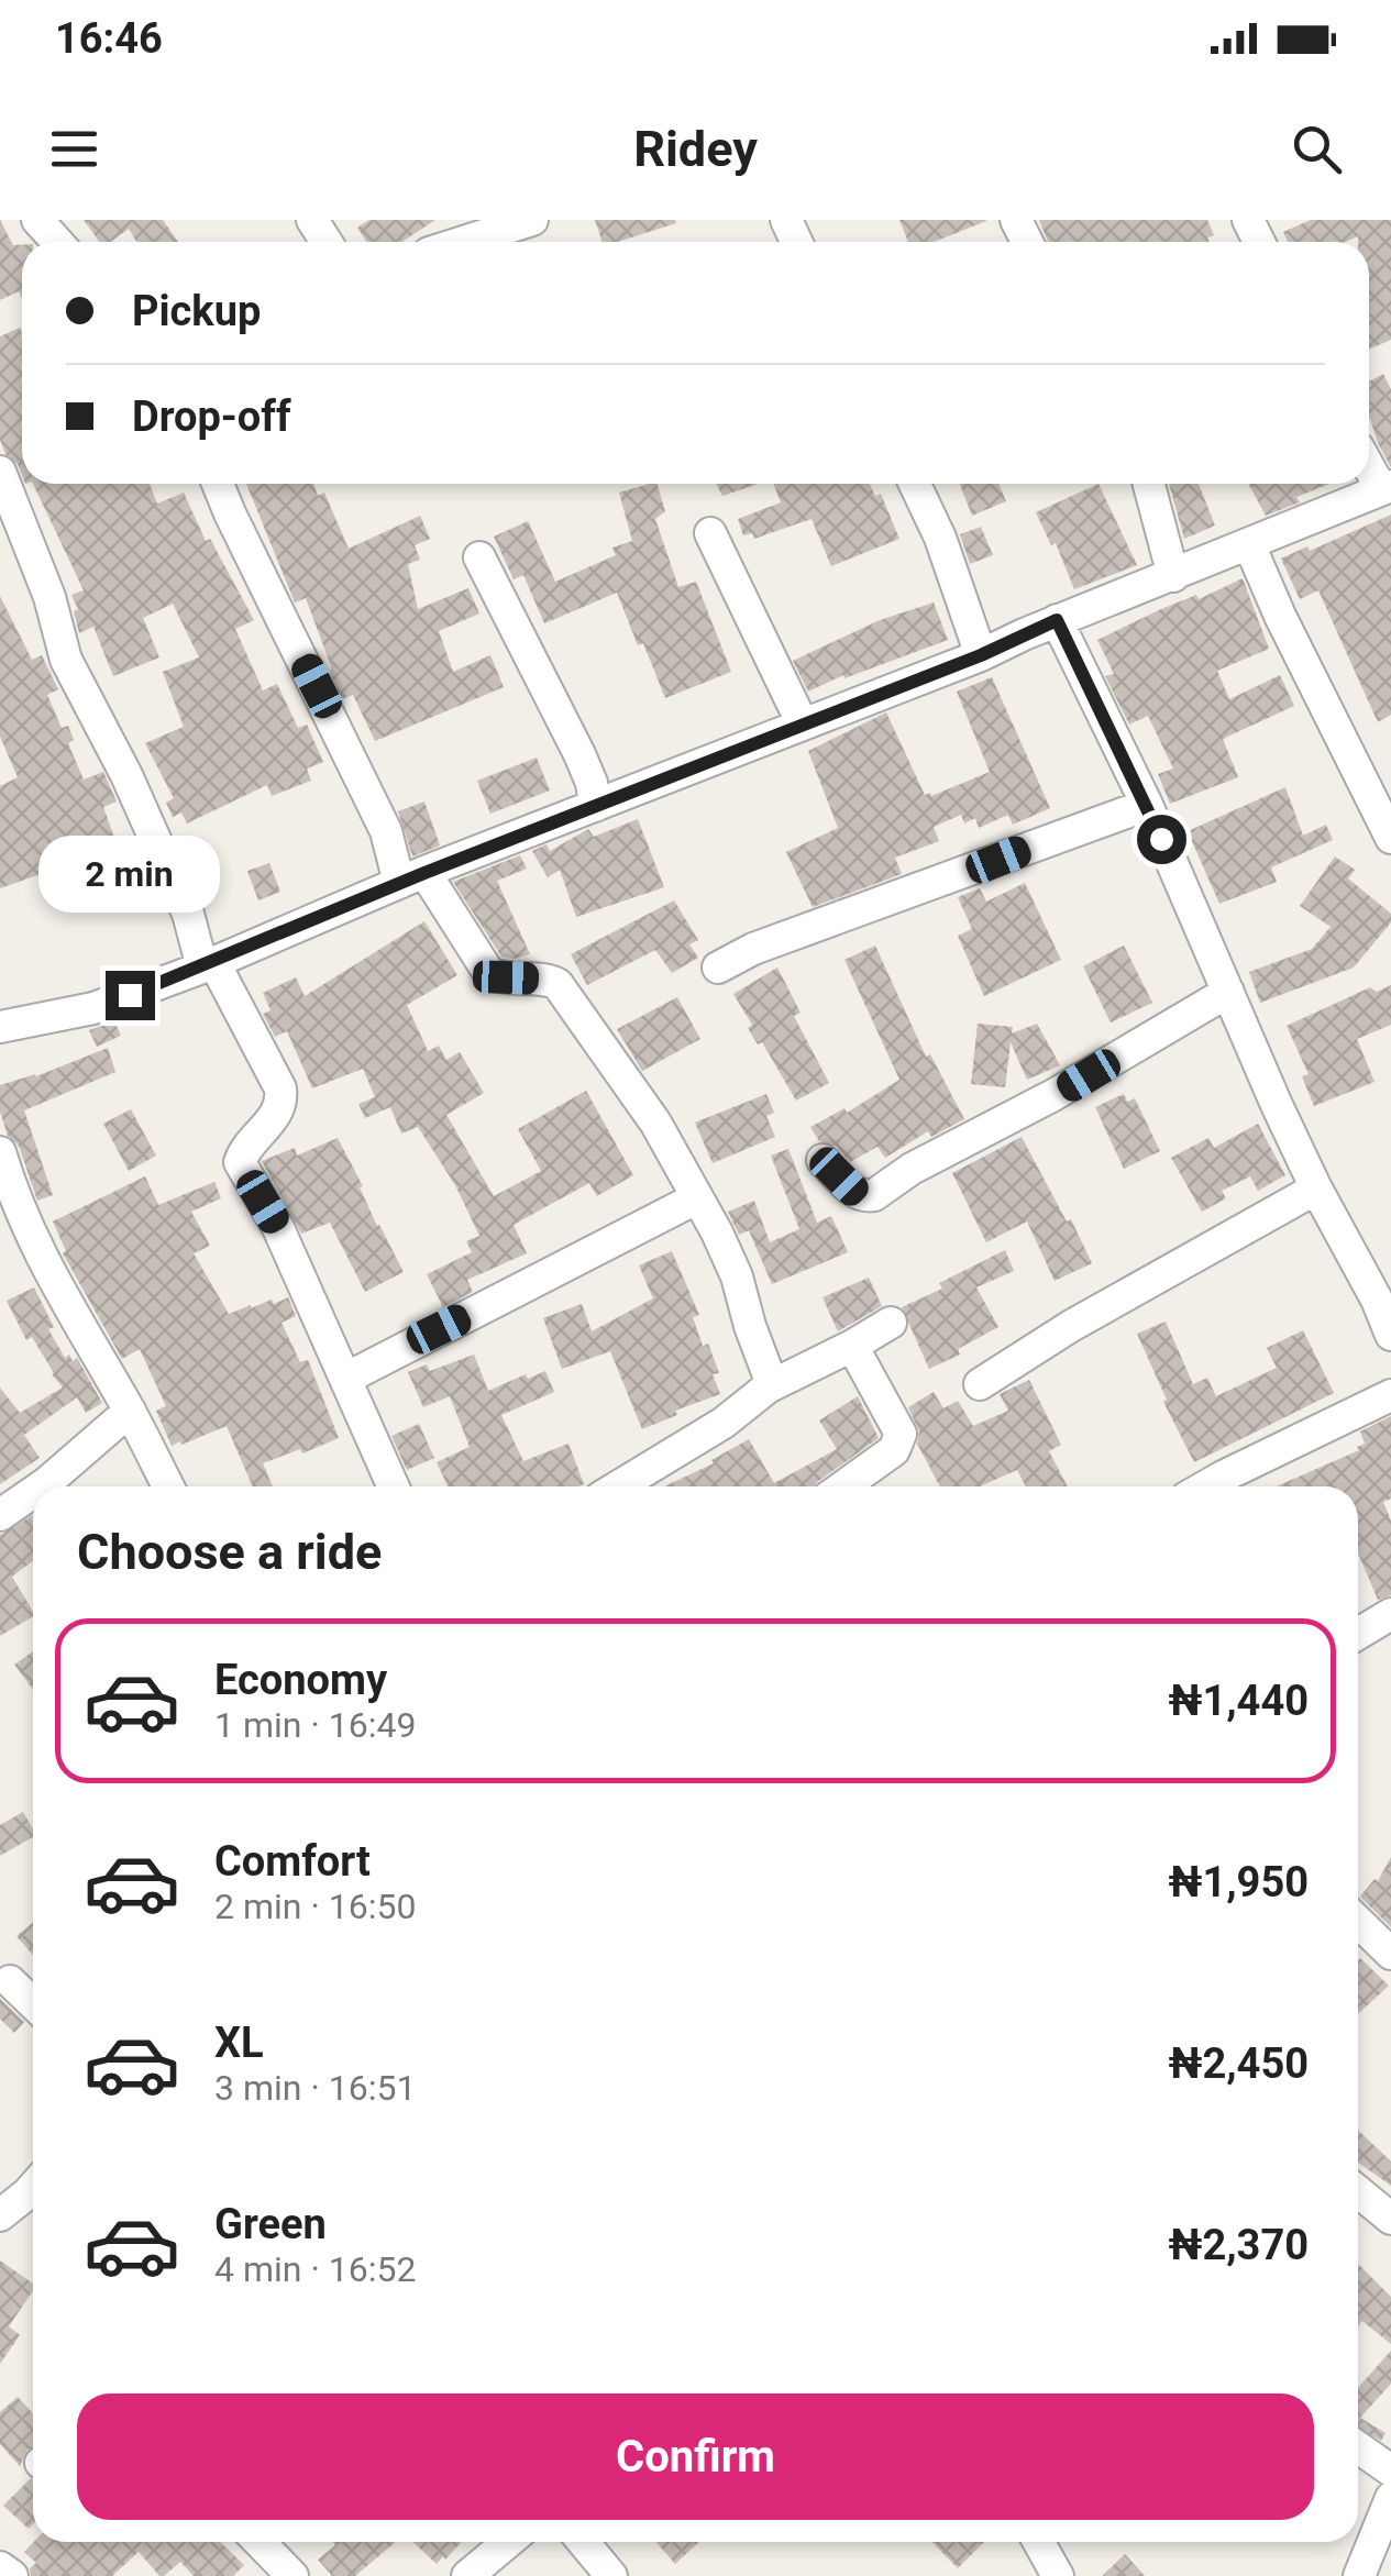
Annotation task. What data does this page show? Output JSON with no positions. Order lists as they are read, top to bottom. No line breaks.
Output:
{"page":{"status":"16:46","header":"Ridey","banner":["Pickup","Drop-off"],"bubble":"2 min","heading":"Choose a ride","list":[{"name":"Economy","note":"1 min · 16:49","value":"₦1,440"},{"name":"Comfort","note":"2 min · 16:50","value":"₦1,950"},{"name":"XL","note":"3 min · 16:51","value":"₦2,450"},{"name":"Green","note":"4 min · 16:52","value":"₦2,370"}],"buttons":"Confirm"}}
